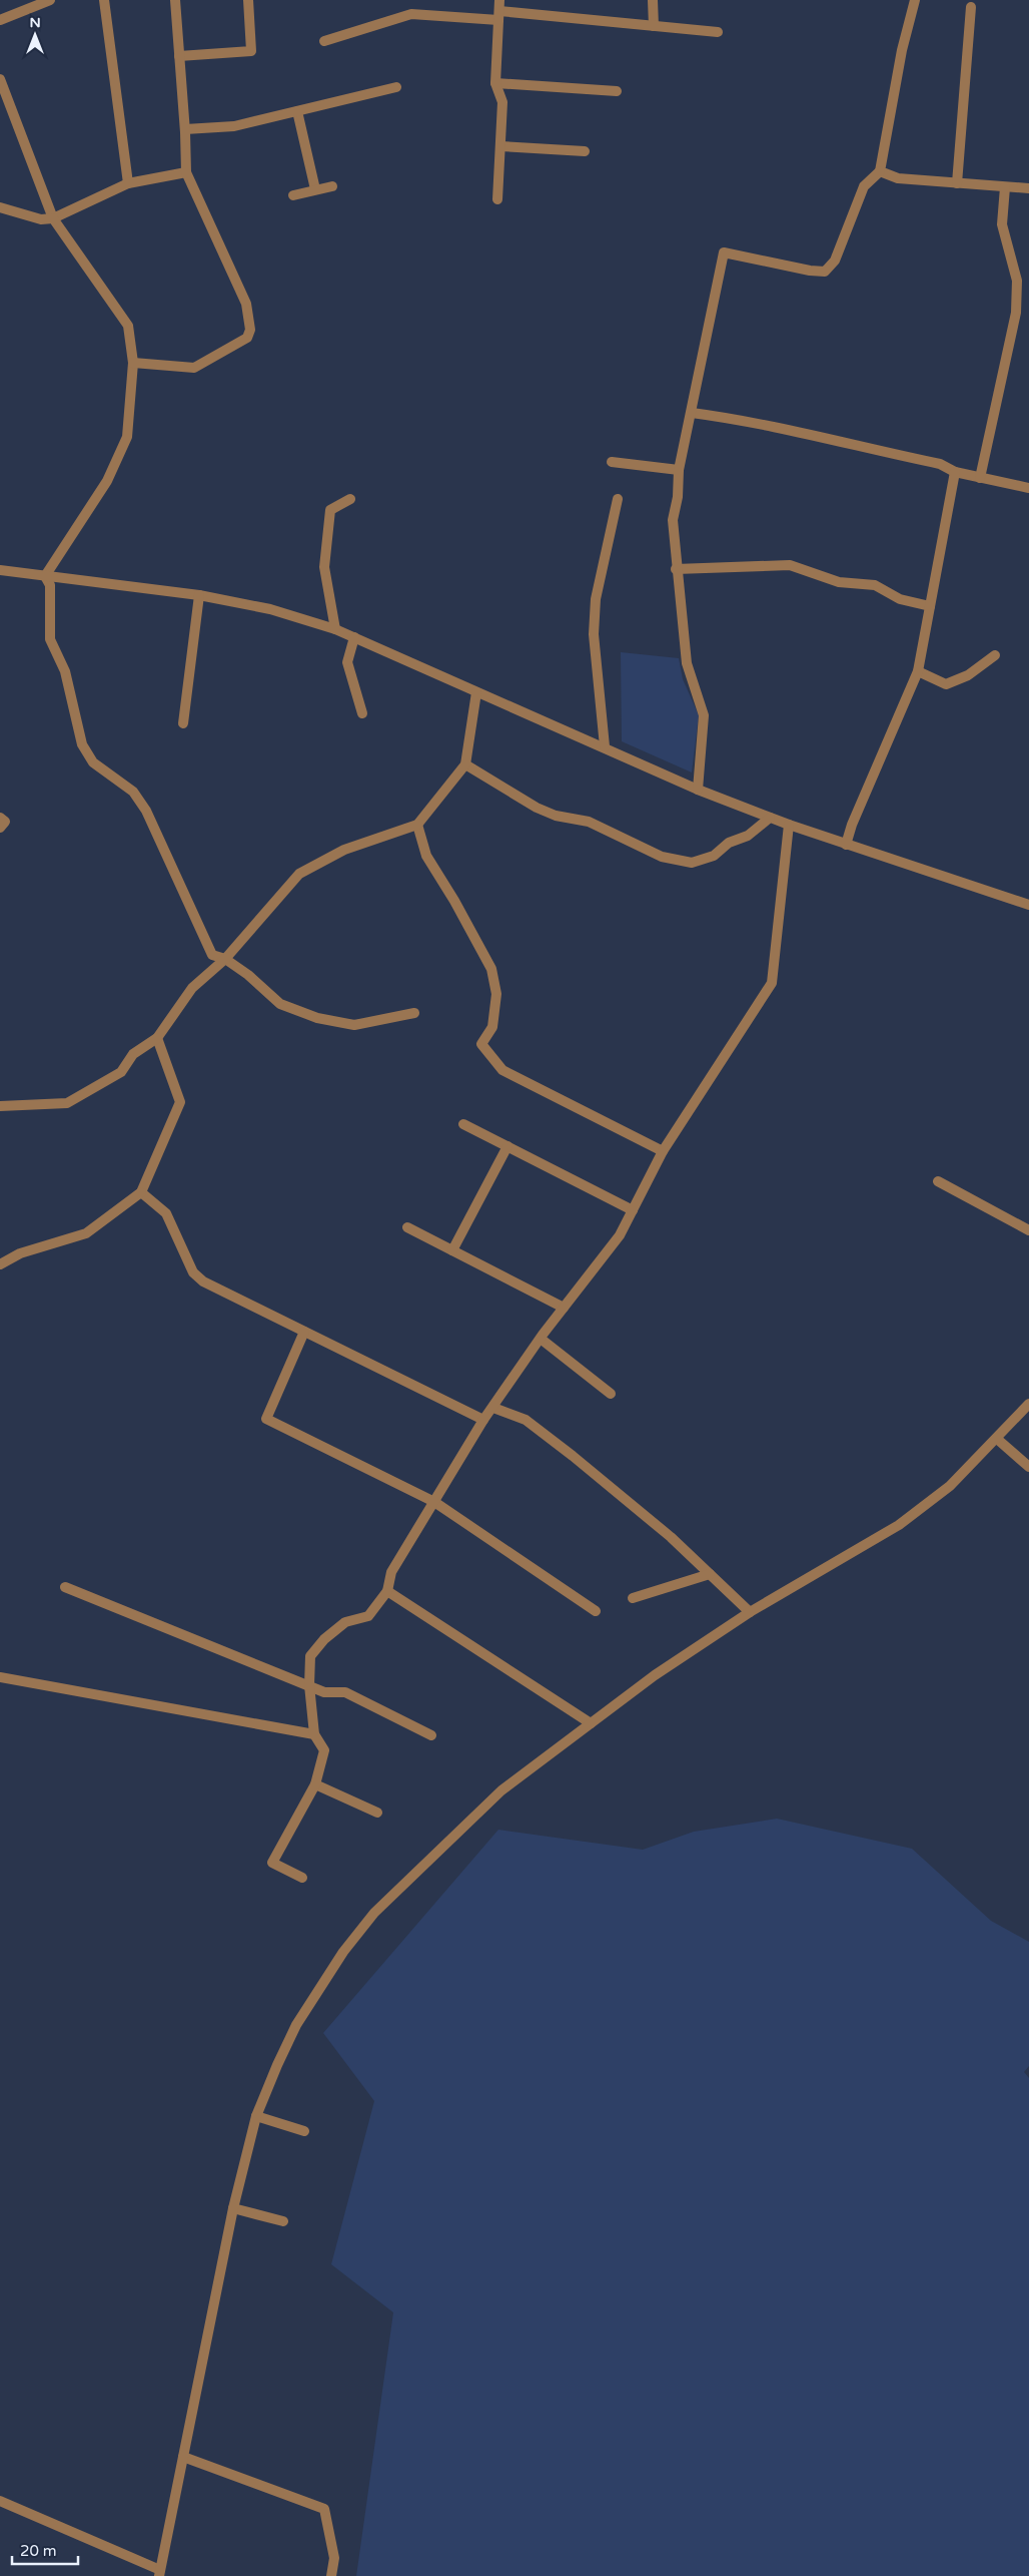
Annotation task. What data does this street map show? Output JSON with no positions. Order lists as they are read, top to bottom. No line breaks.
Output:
{"scale_bar":"20 m","north":"top"}
